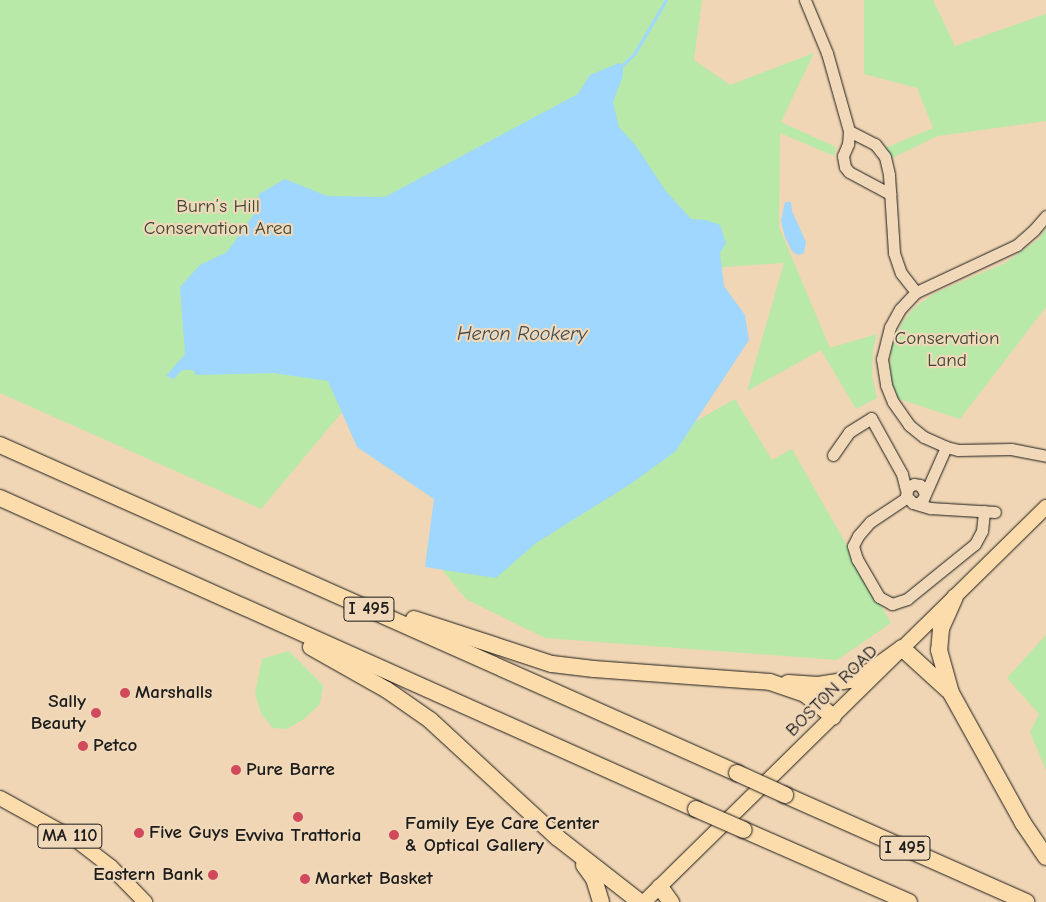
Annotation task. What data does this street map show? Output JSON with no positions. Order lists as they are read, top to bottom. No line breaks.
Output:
{"streets":{"highway":["I 495"],"main road":["BOSTON ROAD","MA 110"]},"water":["Heron Rookery"],"parks":["Burn’s Hill Conservation Area","Conservation Land"],"places":["Marshalls","Sally Beauty","Petco","Pure Barre","Evviva Trattoria","Five Guys","Family Eye Care Center & Optical Gallery","Eastern Bank","Market Basket"]}
